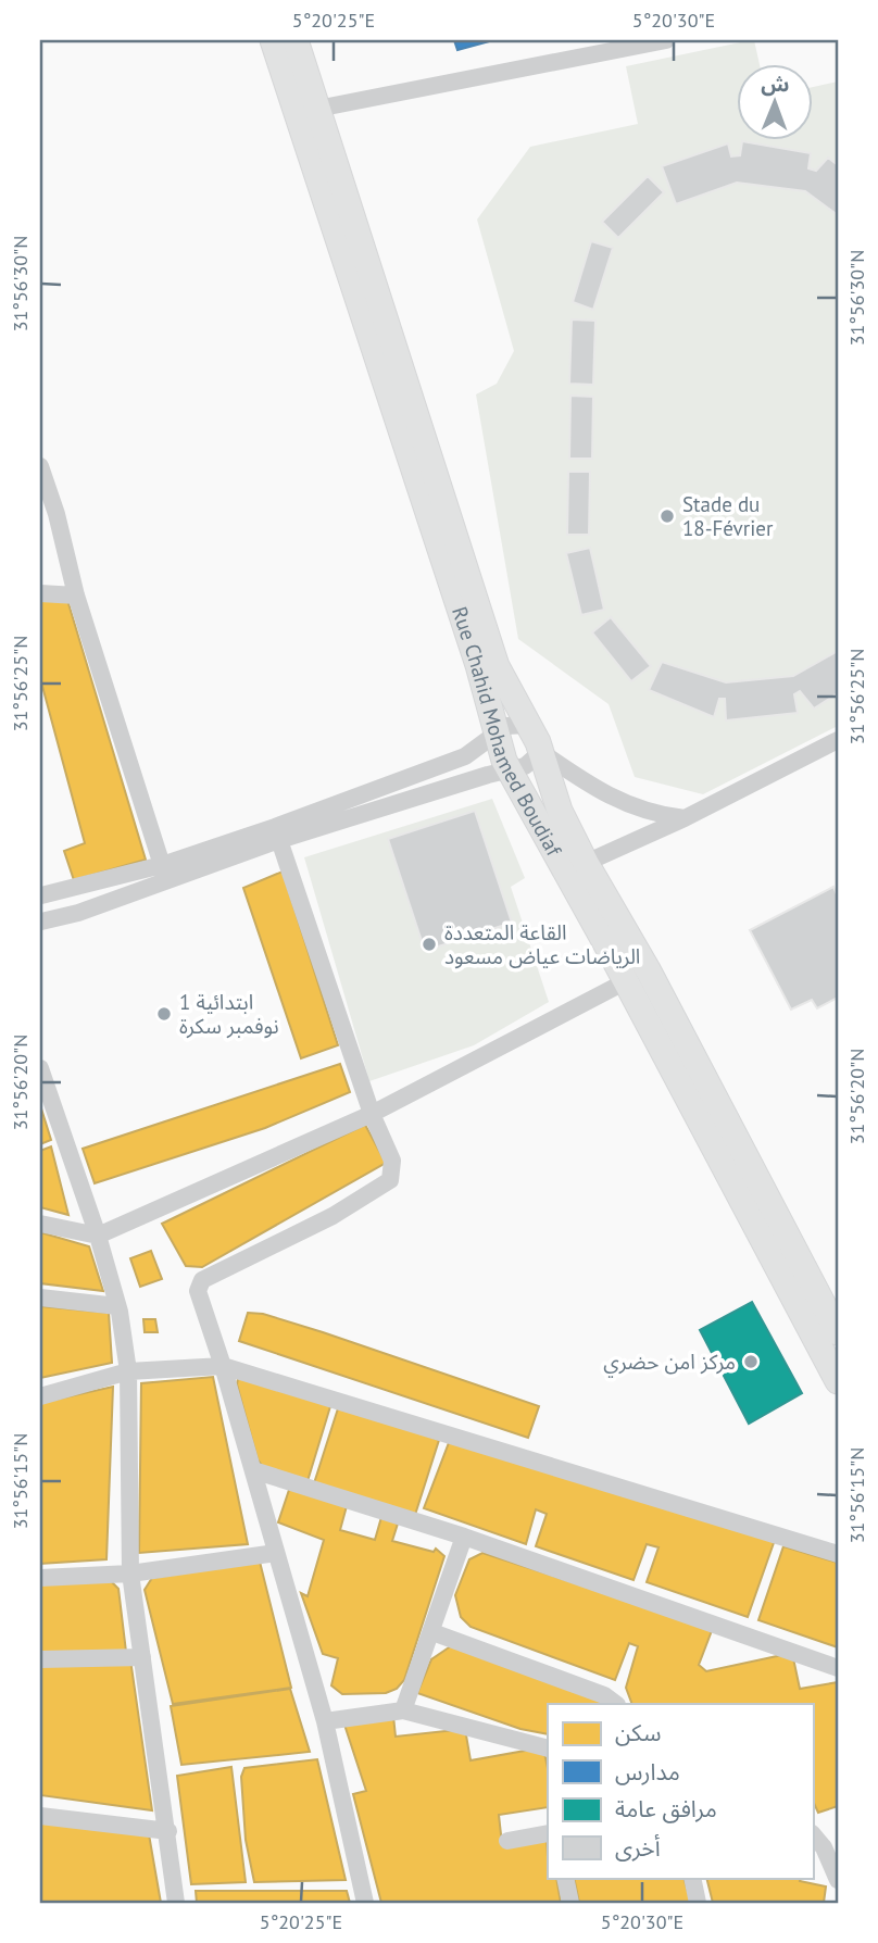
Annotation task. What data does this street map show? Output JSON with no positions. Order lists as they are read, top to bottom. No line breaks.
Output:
{"streets":{"main road":["Rue Chahid Mohamed Boudiaf"]},"places":["Stade du 18-Février","القاعة المتعددة الرياضات عياض مسعود","ابتدائية 1 نوفمبر سكرة","مركز امن حضري"],"legend":["سكن","مدارس","مرافق عامة","أخرى"],"north":"top","coordinates":["5°20'25\"E","5°20'30\"E","31°56'30\"N","31°56'25\"N","31°56'20\"N","31°56'15\"N"]}
